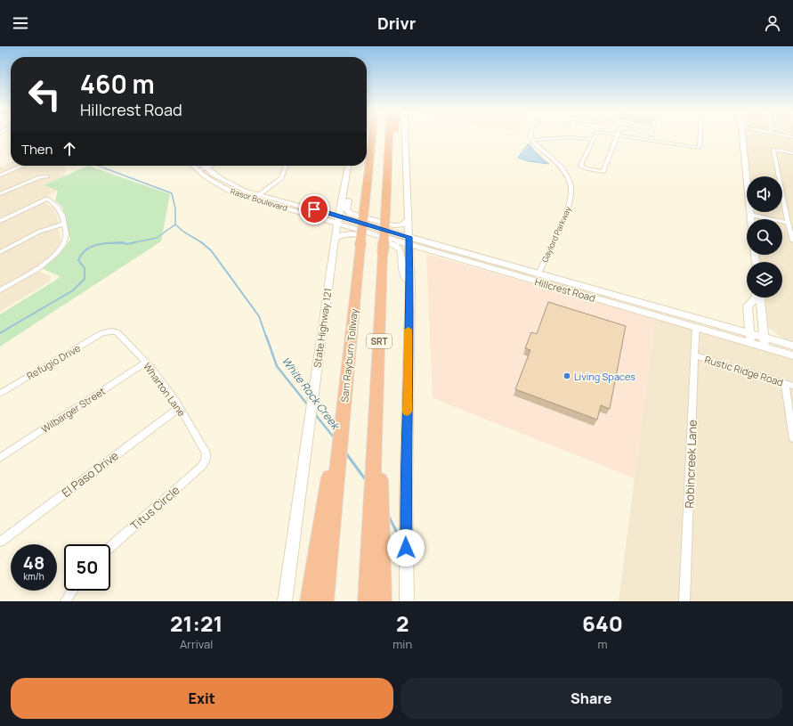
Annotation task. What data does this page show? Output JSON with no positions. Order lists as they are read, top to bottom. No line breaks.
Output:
{"streets":{"highway":["SRT","Sam Rayburn Tollway"],"main road":["Rasor Boulevard","Hillcrest Road","State Highway 121"],"street":["Gaylord Parkway","Refugio Drive","Rustic Ridge Road","Wharton Lane","Wilbarger Street","Robincreek Lane","El Paso Drive","Titus Circle"]},"crossings":[["Rasor Boulevard","Hillcrest Road"],["Rasor Boulevard","State Highway 121"],["Gaylord Parkway","Hillcrest Road"],["Hillcrest Road","State Highway 121"],["Hillcrest Road","Robincreek Lane"],["Refugio Drive","Wharton Lane"],["Rustic Ridge Road","Robincreek Lane"],["Wharton Lane","Wilbarger Street"],["Wharton Lane","El Paso Drive"],["Wharton Lane","Titus Circle"]],"water":["White Rock Creek"],"places":["Living Spaces"],"page":{"header":"Drivr","turn":["460 m","Hillcrest Road"],"then":"Then","speed":"48 km/h","limit":"50","eta":["21:21","Arrival","2","min","640","m"],"buttons":["Exit","Share"]}}
